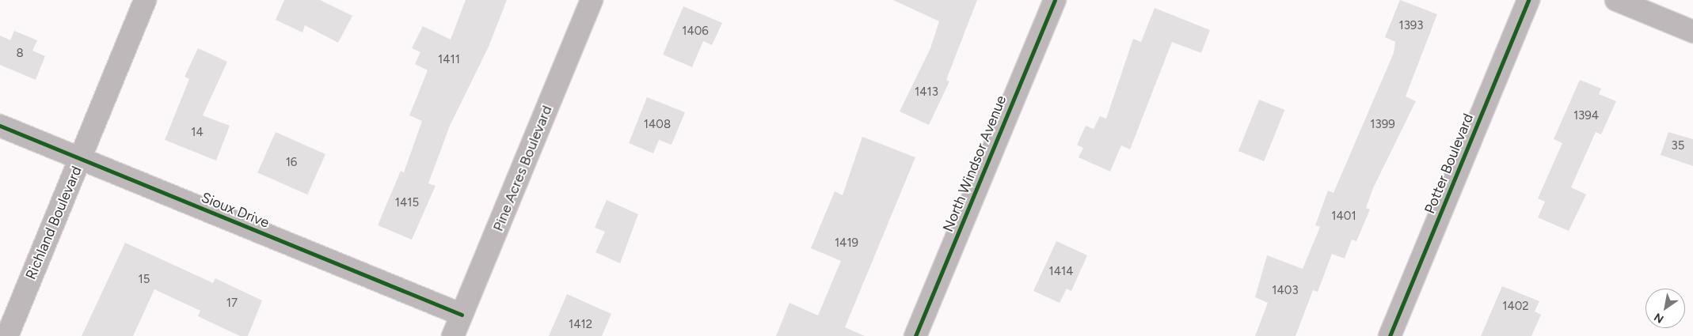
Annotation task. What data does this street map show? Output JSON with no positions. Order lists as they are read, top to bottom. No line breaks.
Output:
{"streets":{"street":["North Windsor Avenue","Potter Boulevard","Pine Acres Boulevard","Sioux Drive","Richland Boulevard"]},"crossings":[["Pine Acres Boulevard","Sioux Drive"],["Sioux Drive","Richland Boulevard"]],"house_numbers":["1393","1406","8","1411","1413","1394","1408","1399","14","35","16","1415","1401","1419","1414","15","1403","17","1402","1412"],"north":"bottom left"}
